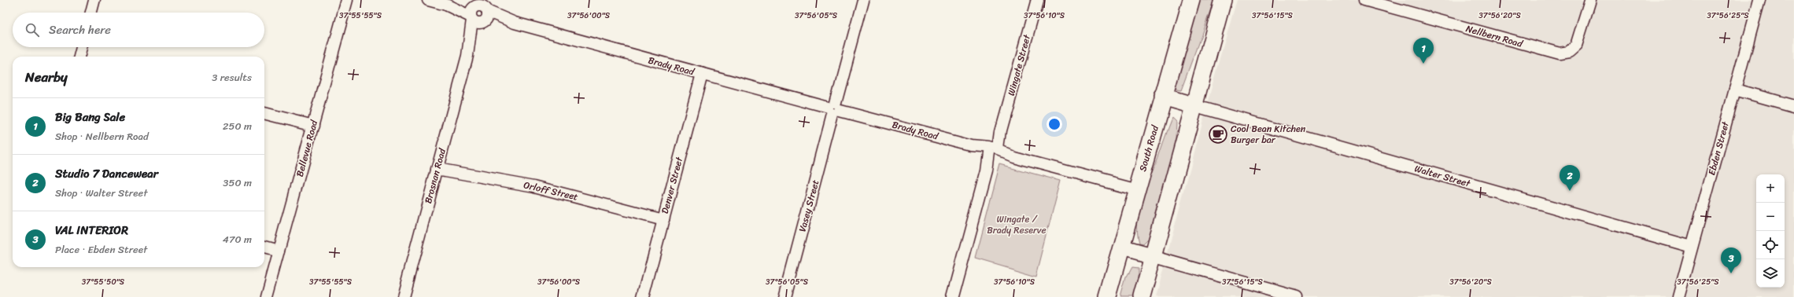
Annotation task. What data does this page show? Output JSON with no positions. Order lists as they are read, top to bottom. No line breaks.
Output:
{"streets":{"highway":["South Road"],"street":["Nellbern Road","Wingate Street","Brady Road","Bellevue Road","Ebden Street","Brosnan Road","Walter Street","Denver Street","Orloff Street","Vasey Street"]},"crossings":[["Wingate Street","Brady Road"],["Brady Road","South Road"],["Brady Road","Brosnan Road"],["Brady Road","Denver Street"],["Brady Road","Vasey Street"],["Ebden Street","Walter Street"],["Brosnan Road","Orloff Street"],["Denver Street","Orloff Street"]],"parks":["Wingate / Brady Reserve"],"places":{"cafe":["Cool Bean Kitchen Burger bar"]},"page":{"search":"Search here","pins":["1","2","3"],"heading":["Nearby","3 results"],"list":[{"mark":"1","name":"Big Bang Sale","note":"Shop · Nellbern Road","value":"250 m"},{"mark":"2","name":"Studio 7 Dancewear","note":"Shop · Walter Street","value":"350 m"},{"mark":"3","name":"VAL INTERIOR","note":"Place · Ebden Street","value":"470 m"}],"map_buttons":["+","−"]},"coordinates":["37°55'55\"S","37°56'00\"S","37°56'05\"S","37°56'10\"S","37°56'15\"S","37°56'20\"S","37°56'25\"S","37°55'50\"S"]}
